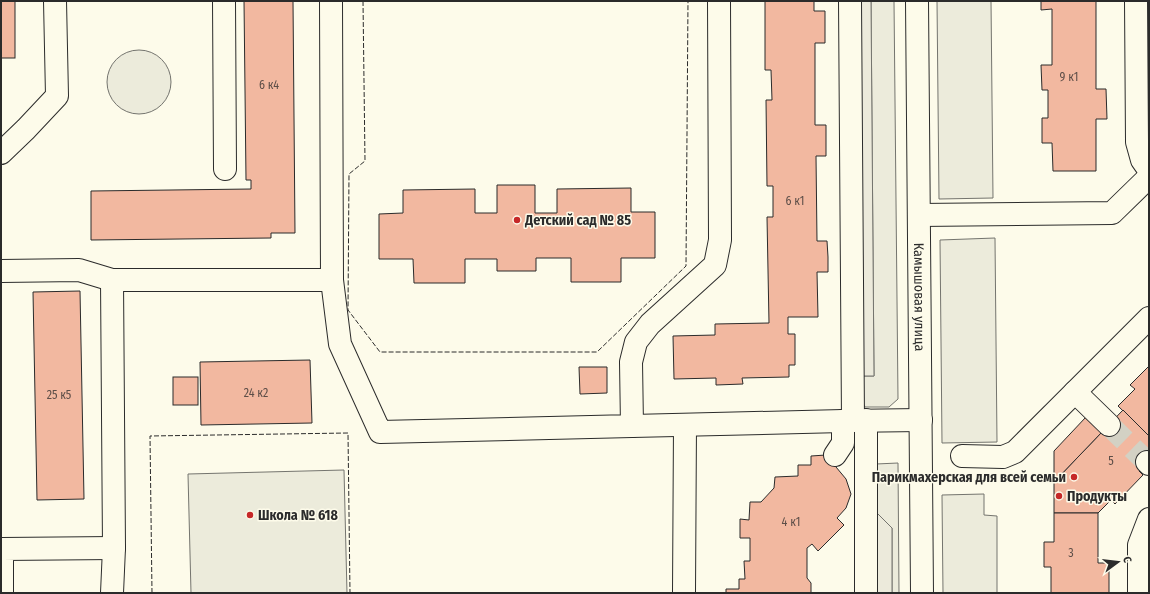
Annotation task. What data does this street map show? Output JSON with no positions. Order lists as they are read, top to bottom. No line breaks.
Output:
{"streets":{"street":["Камышовая улица"]},"places":["Детский сад № 85","Парикмахерская для всей семьи","Продукты","Школа № 618"],"house_numbers":["9 к1","6 к4","6 к1","24 к2","25 к5","5","4 к1","3"],"north":"right"}
